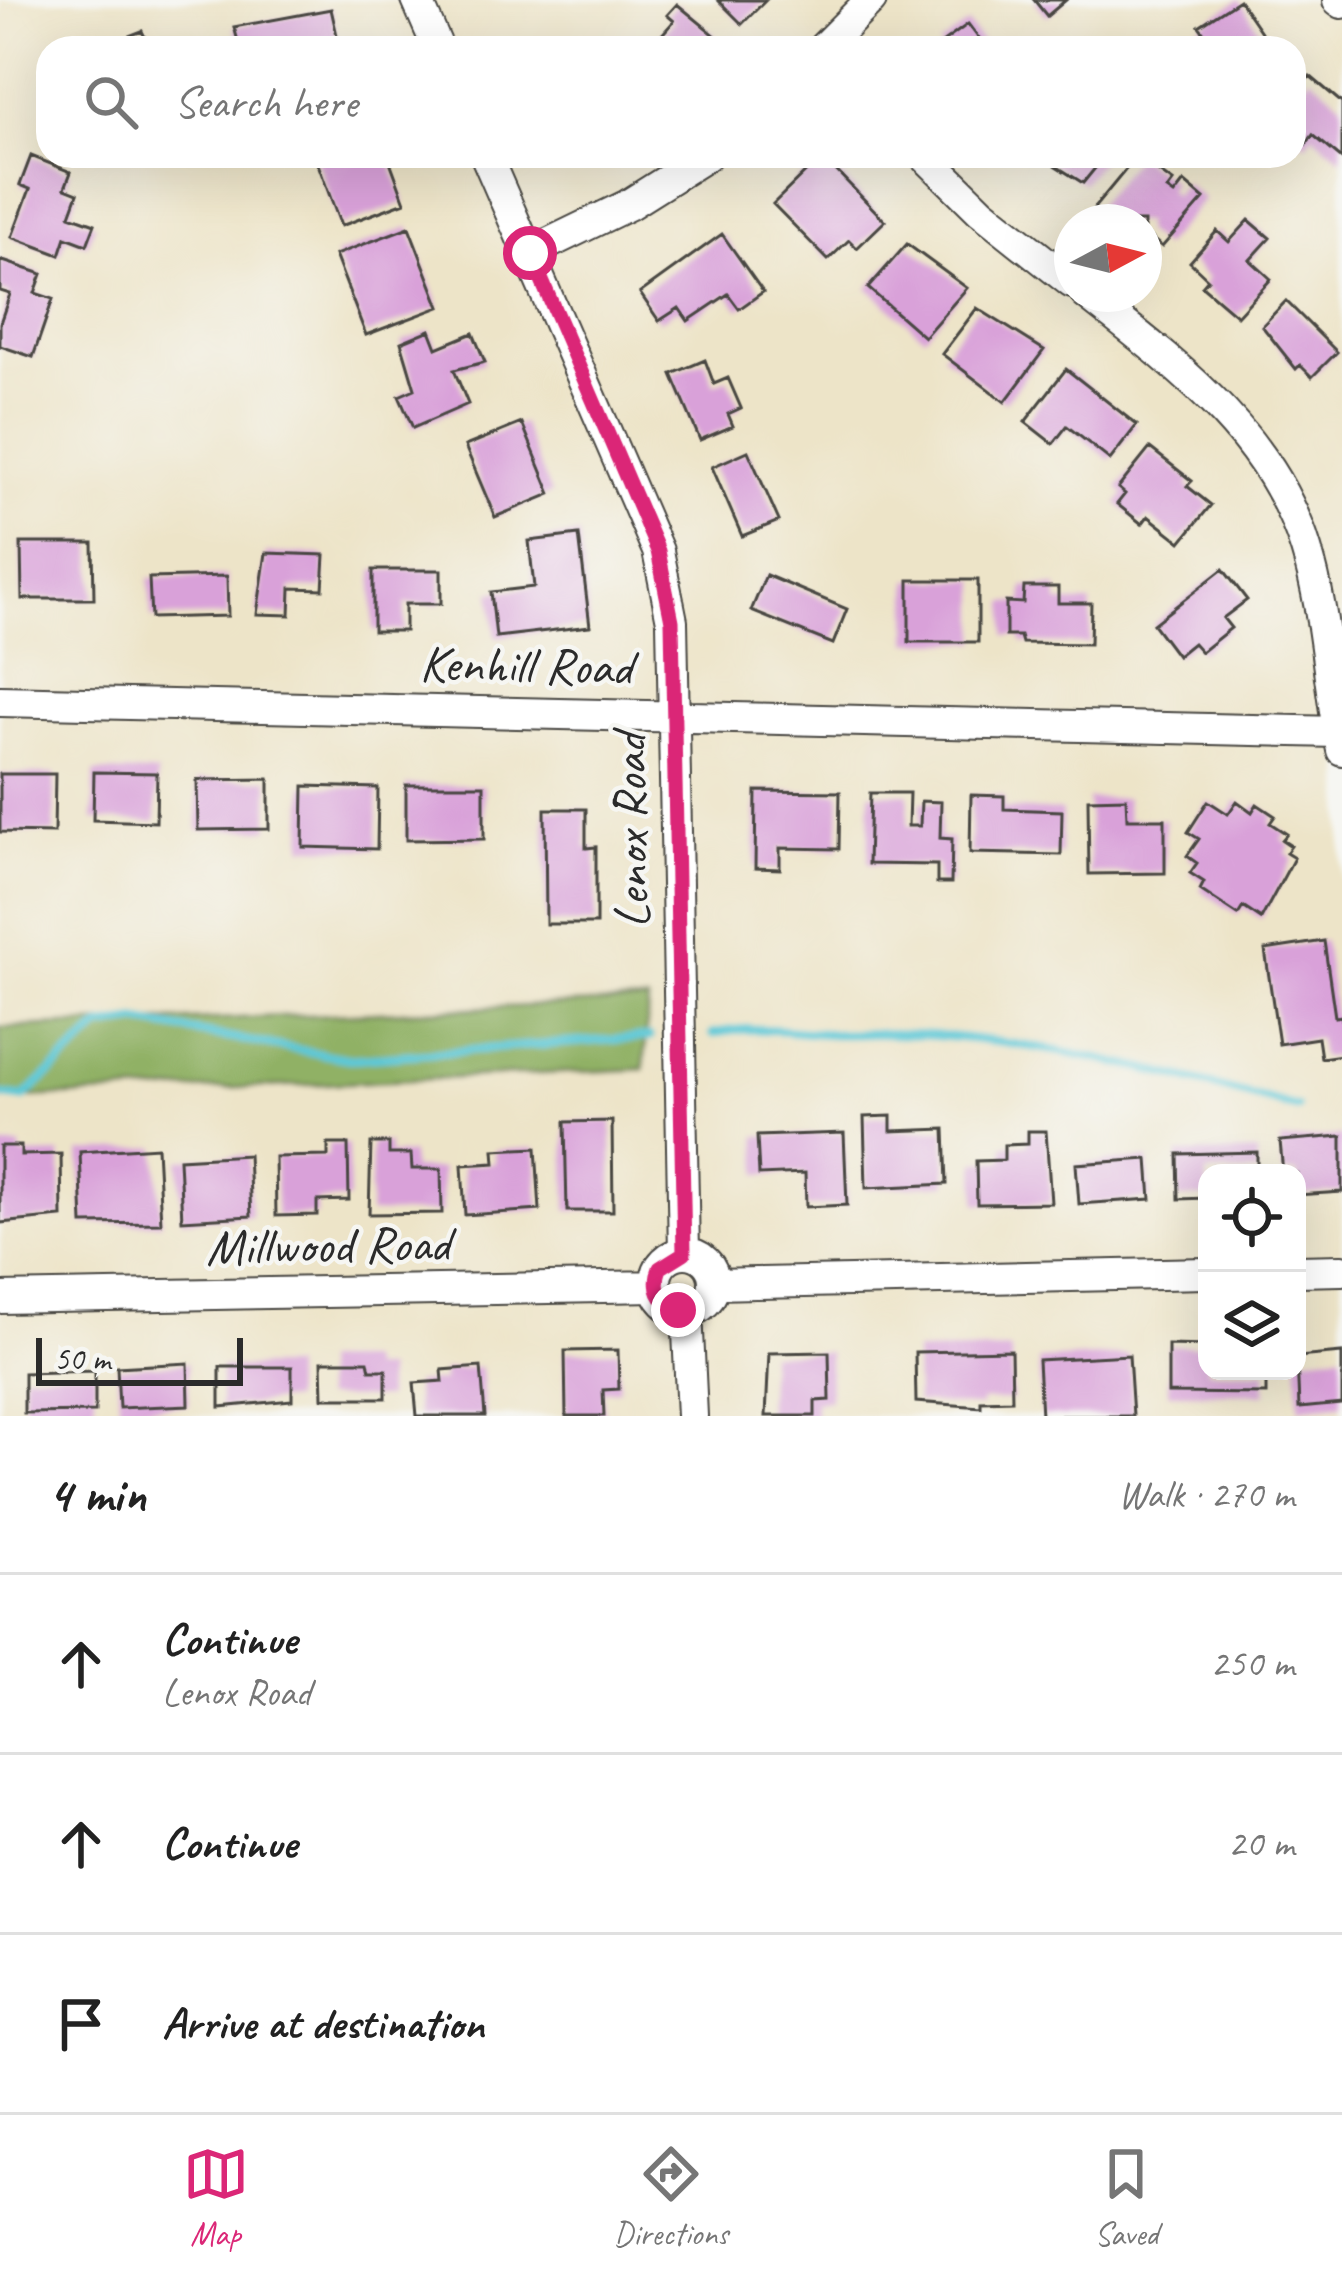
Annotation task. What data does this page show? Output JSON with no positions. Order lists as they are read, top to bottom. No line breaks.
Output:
{"streets":{"street":["Kenhill Road","Lenox Road","Millwood Road"]},"crossings":[["Kenhill Road","Lenox Road"],["Lenox Road","Millwood Road"]],"scale_bar":"50 m","north":"right","page":{"search":"Search here","scale":"50 m","heading":["4 min","Walk · 270 m"],"list":[["Continue","Lenox Road","250 m"],["Continue","20 m"],"Arrive at destination"],"nav":["Map","Directions","Saved"]}}
